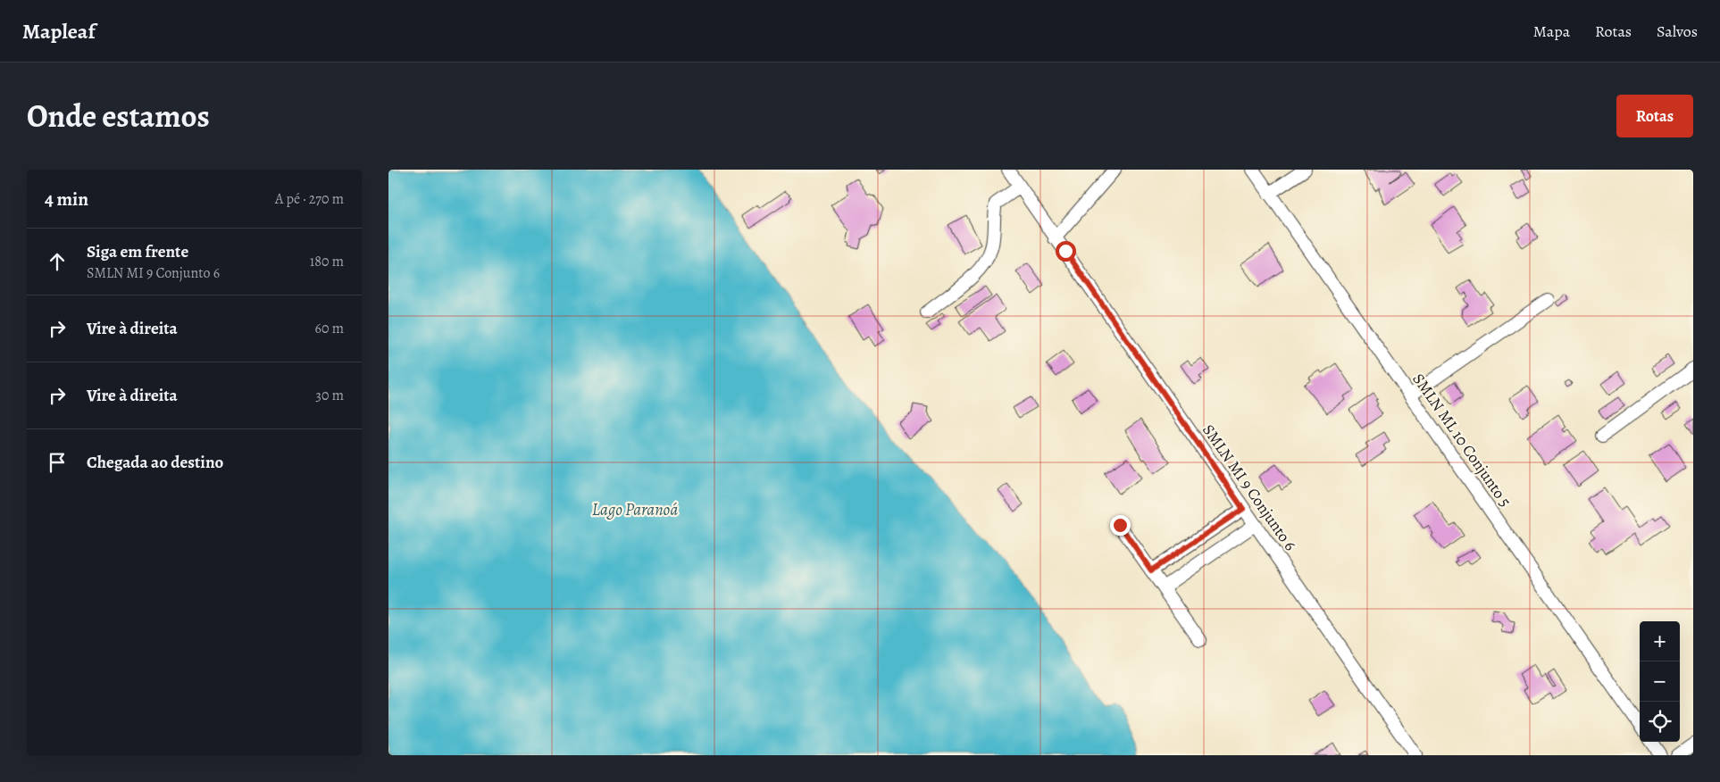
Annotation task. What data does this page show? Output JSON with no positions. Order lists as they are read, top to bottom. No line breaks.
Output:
{"streets":{"street":["SMLN ML 10 Conjunto 5","SMLN MI 9 Conjunto 6"]},"water":["Lago Paranoá"],"page":{"header":"Mapleaf","nav":["Mapa","Rotas","Salvos"],"title":"Onde estamos","buttons":"Rotas","heading":["4 min","A pé · 270 m"],"list":[["Siga em frente","SMLN MI 9 Conjunto 6","180 m"],["Vire à direita","60 m"],["Vire à direita","30 m"],"Chegada ao destino"],"map_buttons":["+","−"]}}
